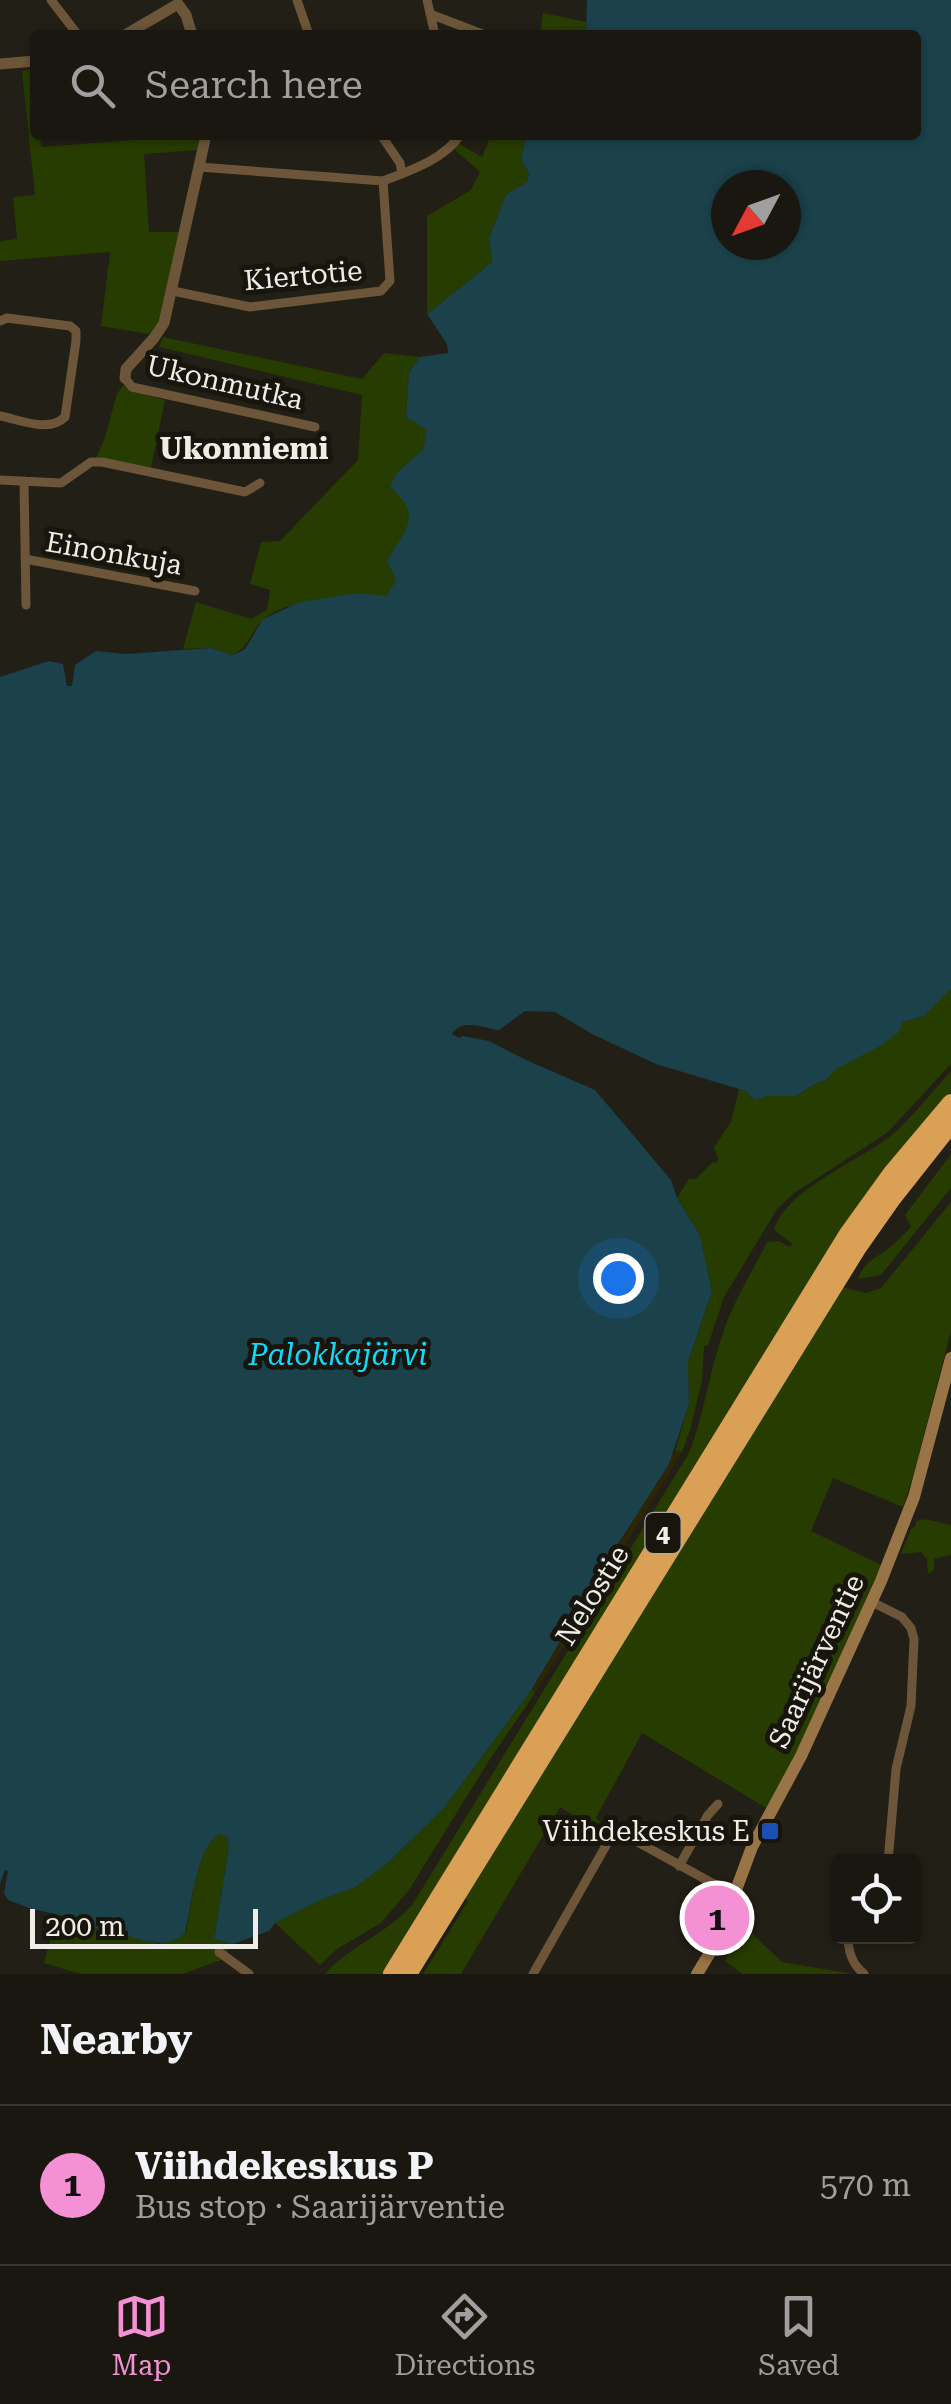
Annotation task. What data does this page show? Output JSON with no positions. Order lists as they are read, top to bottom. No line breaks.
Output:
{"streets":{"highway":["4","Nelostie"],"main road":["Saarijärventie"],"street":["Kiertotie","Ukonmutka","Einonkuja"]},"districts":["Ukonniemi"],"water":["Palokkajärvi"],"places":{"transit":["Viihdekeskus E"]},"scale_bar":"200 m","north":"bottom left","page":{"search":"Search here","pins":"1","scale":"200 m","heading":"Nearby","list":[{"mark":"1","name":"Viihdekeskus P","note":"Bus stop · Saarijärventie","value":"570 m"}],"nav":["Map","Directions","Saved"]}}
